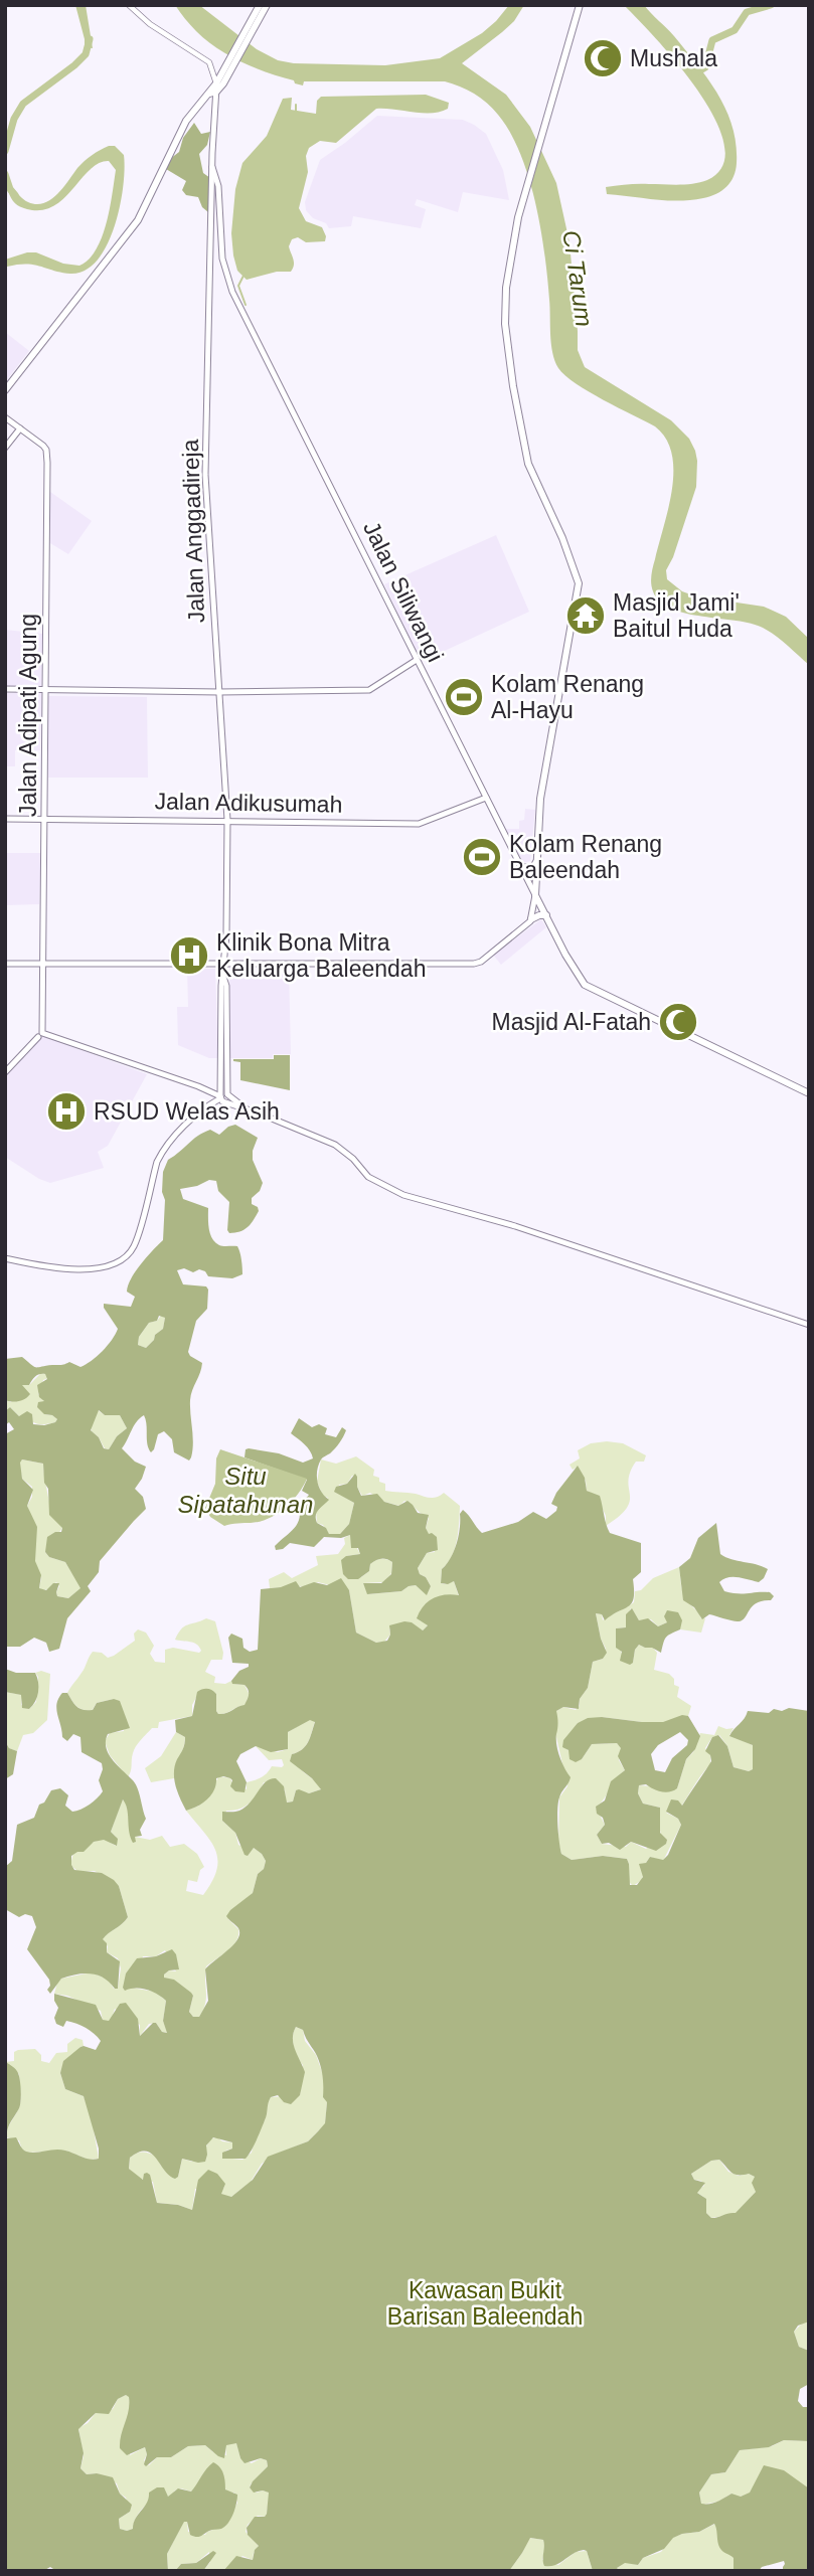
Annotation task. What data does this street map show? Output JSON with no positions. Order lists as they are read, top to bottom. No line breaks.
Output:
{"streets":{"main road":["Jalan Anggadireja","Jalan Siliwangi","Jalan Adipati Agung","Jalan Adikusumah"]},"crossings":[["Jalan Anggadireja","Jalan Siliwangi"],["Jalan Anggadireja","Jalan Adikusumah"],["Jalan Siliwangi","Jalan Adikusumah"],["Jalan Adipati Agung","Jalan Adikusumah"]],"water":["Ci Tarum","Situ Sipatahunan"],"parks":["Kawasan Bukit Barisan Baleendah"],"places":{"mosque":["Mushala","Masjid Al-Fatah"],"temple":["Masjid Jami' Baitul Huda"],"sports":["Kolam Renang Al-Hayu","Kolam Renang Baleendah"],"hospital":["Klinik Bona Mitra Keluarga Baleendah","RSUD Welas Asih"]}}
